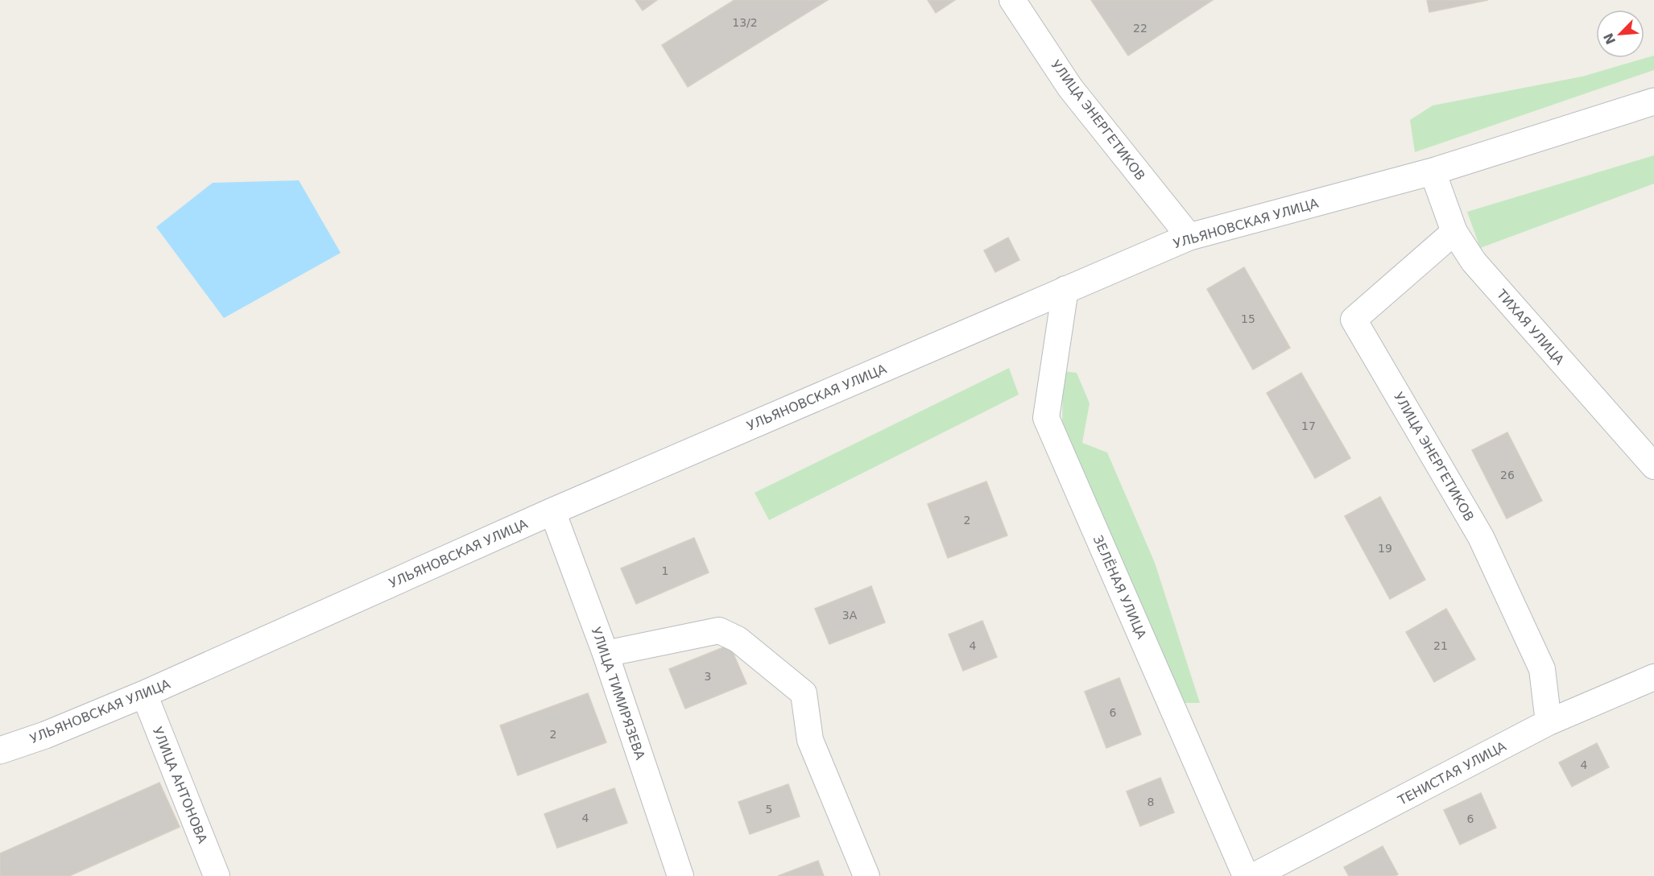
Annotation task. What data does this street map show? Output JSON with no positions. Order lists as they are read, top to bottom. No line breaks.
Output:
{"streets":{"main road":["УЛЬЯНОВСКАЯ УЛИЦА"],"street":["УЛИЦА ЭНЕРГЕТИКОВ","ТИХАЯ УЛИЦА","ЗЕЛЁНАЯ УЛИЦА","УЛИЦА ТИМИРЯЗЕВА","ТЕНИСТАЯ УЛИЦА","УЛИЦА АНТОНОВА"]},"crossings":[["УЛИЦА ЭНЕРГЕТИКОВ","УЛЬЯНОВСКАЯ УЛИЦА"],["УЛИЦА ЭНЕРГЕТИКОВ","ТИХАЯ УЛИЦА"],["УЛИЦА ЭНЕРГЕТИКОВ","ТЕНИСТАЯ УЛИЦА"],["УЛЬЯНОВСКАЯ УЛИЦА","ТИХАЯ УЛИЦА"],["УЛЬЯНОВСКАЯ УЛИЦА","ЗЕЛЁНАЯ УЛИЦА"],["УЛЬЯНОВСКАЯ УЛИЦА","УЛИЦА ТИМИРЯЗЕВА"],["УЛЬЯНОВСКАЯ УЛИЦА","УЛИЦА АНТОНОВА"]],"house_numbers":["13/2","22","15","17","26","2","19","1","3А","4","21","3","6","2","4","8","5","4","6"],"north":"bottom left"}
